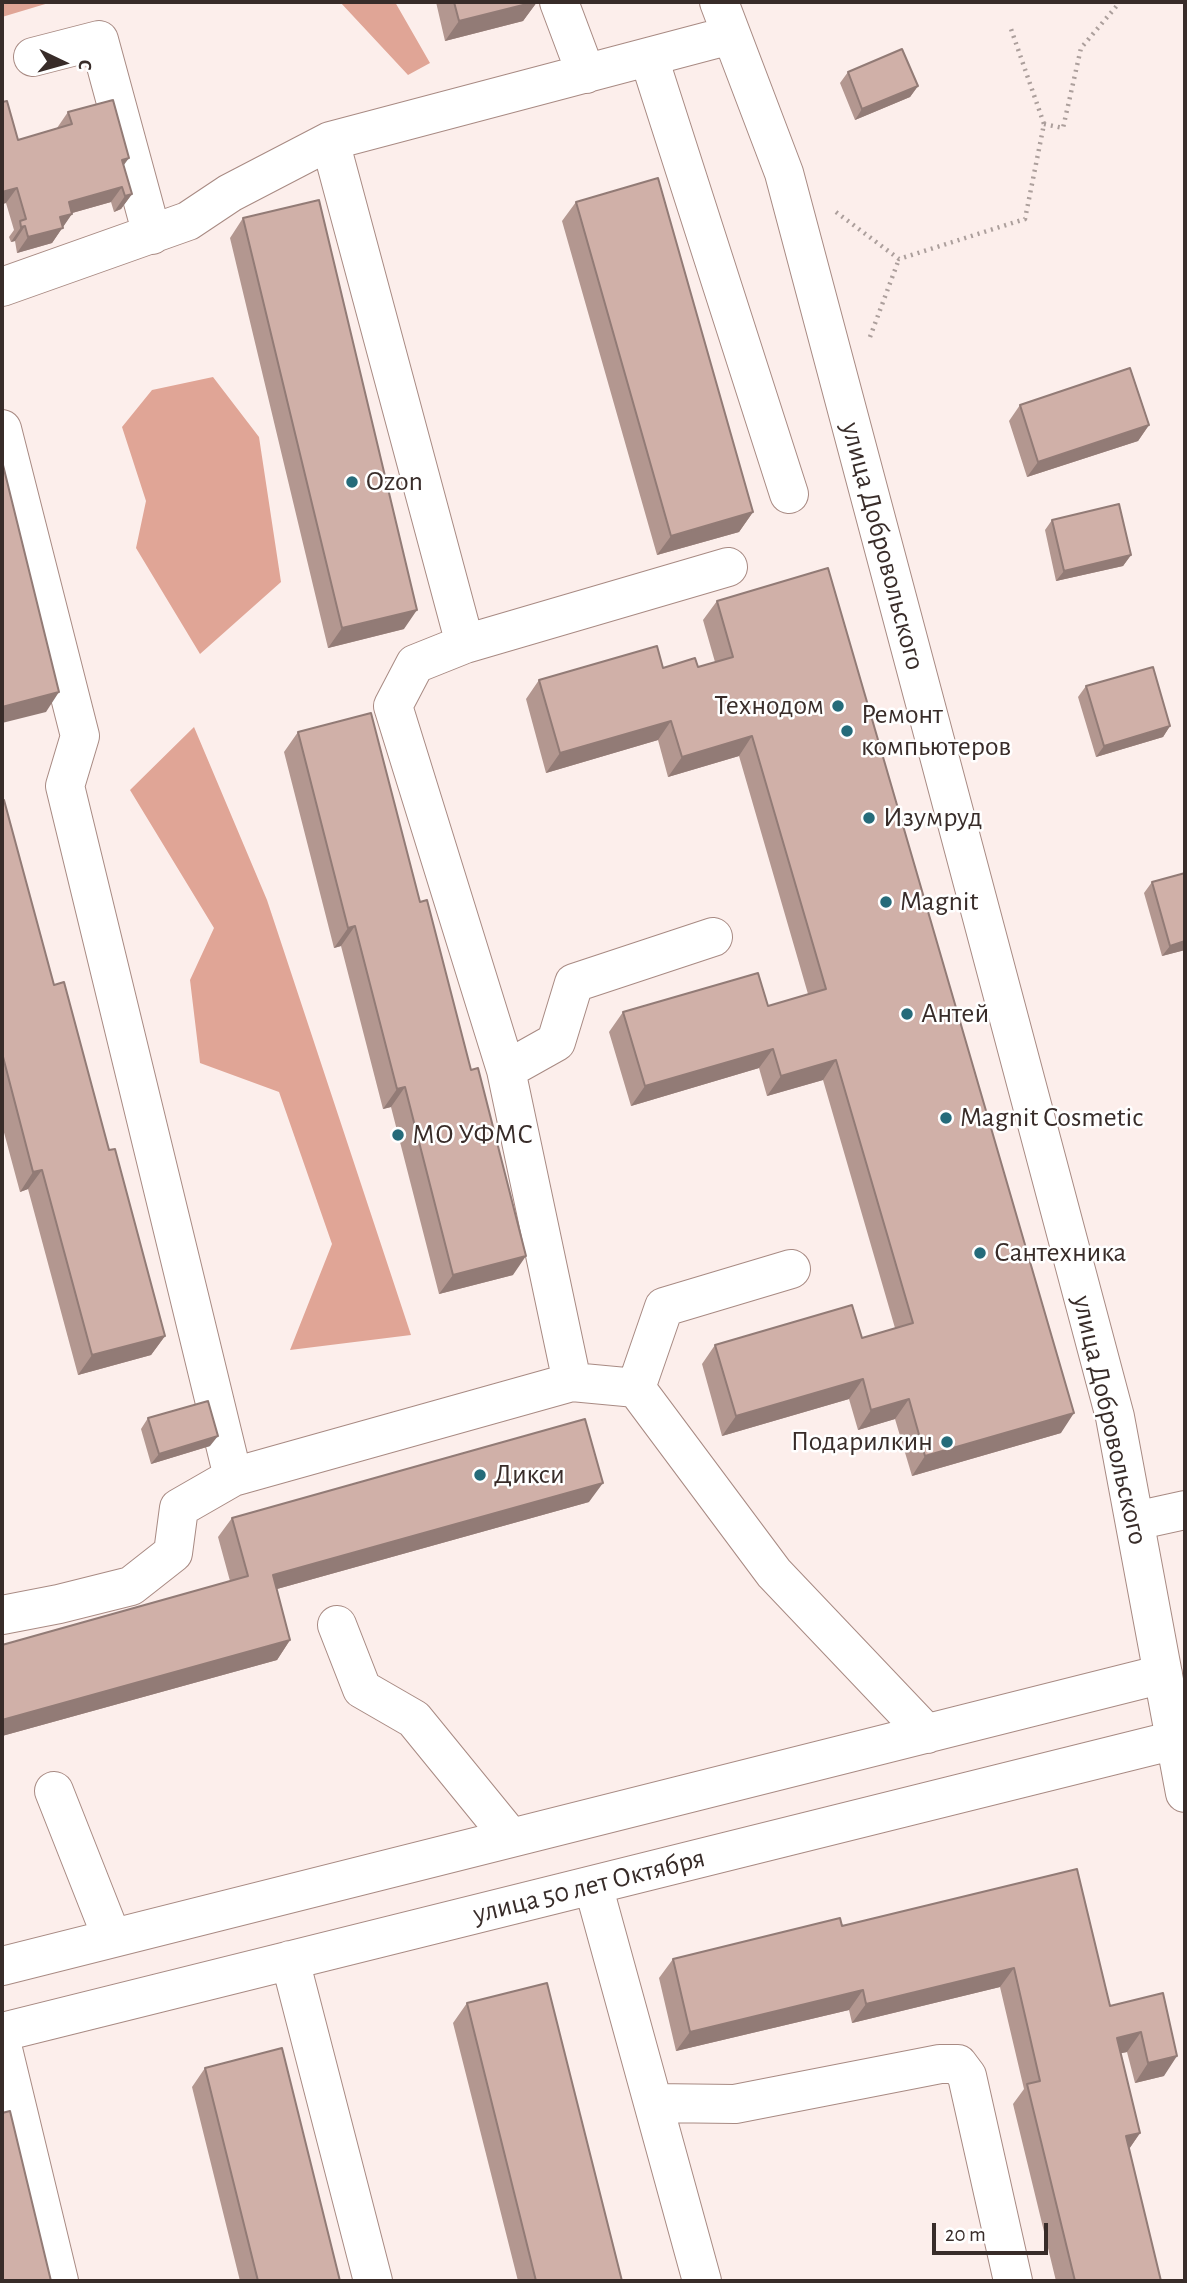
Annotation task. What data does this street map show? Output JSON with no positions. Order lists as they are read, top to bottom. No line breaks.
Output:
{"streets":{"street":["улица Добровольского","улица 50 лет Октября"]},"crossings":[["улица Добровольского","улица 50 лет Октября"]],"places":["Ozon","Технодом","Ремонт компьютеров","Изумруд","Magnit","Антей","Magnit Cosmetic","МО УФМС","Сантехника","Подарилкин","Дикси"],"scale_bar":"20 m","north":"right"}
